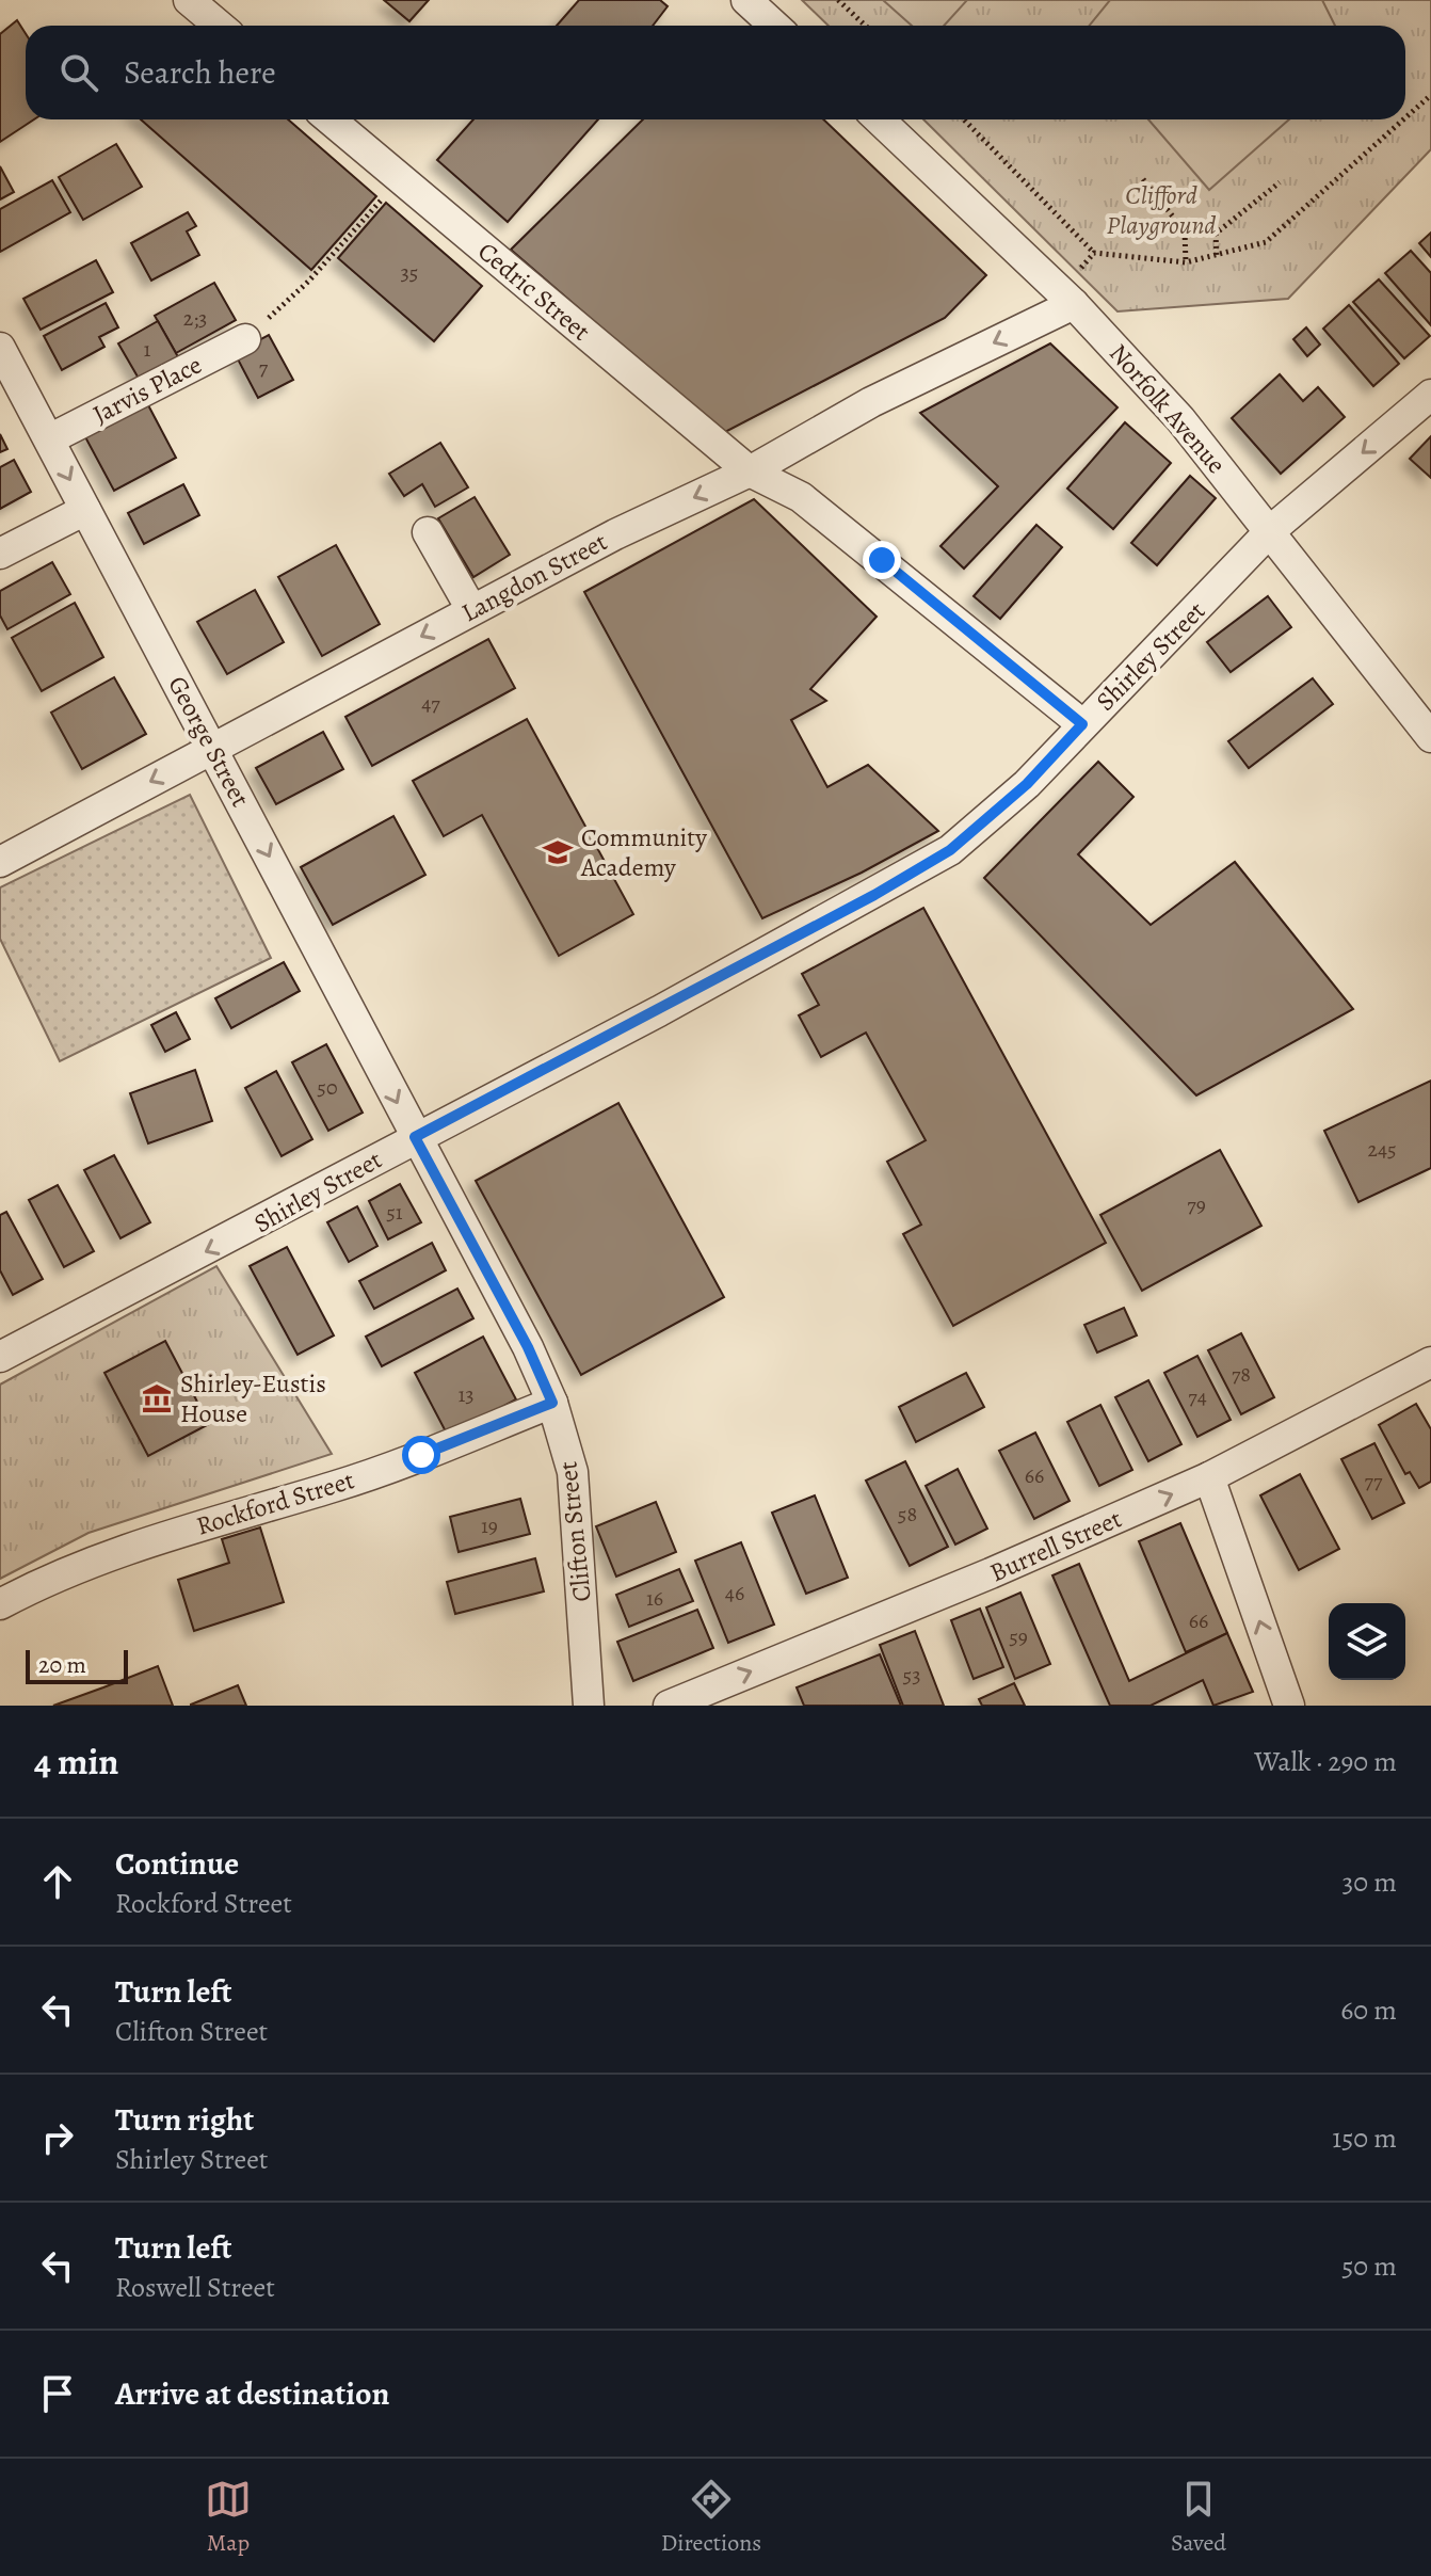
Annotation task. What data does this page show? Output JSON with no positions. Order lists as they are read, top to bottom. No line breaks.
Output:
{"streets":{"street":["Cedric Street","Jarvis Place","Norfolk Avenue","Langdon Street","Shirley Street","George Street","Rockford Street","Clifton Street","Burrell Street"]},"crossings":[["Cedric Street","Langdon Street"],["Cedric Street","Shirley Street"],["Jarvis Place","George Street"],["Norfolk Avenue","Langdon Street"],["Norfolk Avenue","Shirley Street"],["Langdon Street","George Street"],["Shirley Street","George Street"],["Shirley Street","Clifton Street"],["George Street","Clifton Street"],["Rockford Street","Clifton Street"]],"one_way":["Langdon Street","Shirley Street","George Street","Burrell Street"],"parks":["Clifford Playground"],"places":{"school or university":["Community Academy"],"museum":["Shirley-Eustis House"]},"house_numbers":["35","2;3","1","7","47","50","245","79","51","78","13","74","66","77","58","19","46","16","66","59","53"],"scale_bar":"20 m","page":{"search":"Search here","scale":"20 m","heading":["4 min","Walk · 290 m"],"list":[["Continue","Rockford Street","30 m"],["Turn left","Clifton Street","60 m"],["Turn right","Shirley Street","150 m"],["Turn left","Roswell Street","50 m"],"Arrive at destination"],"nav":["Map","Directions","Saved"]}}
